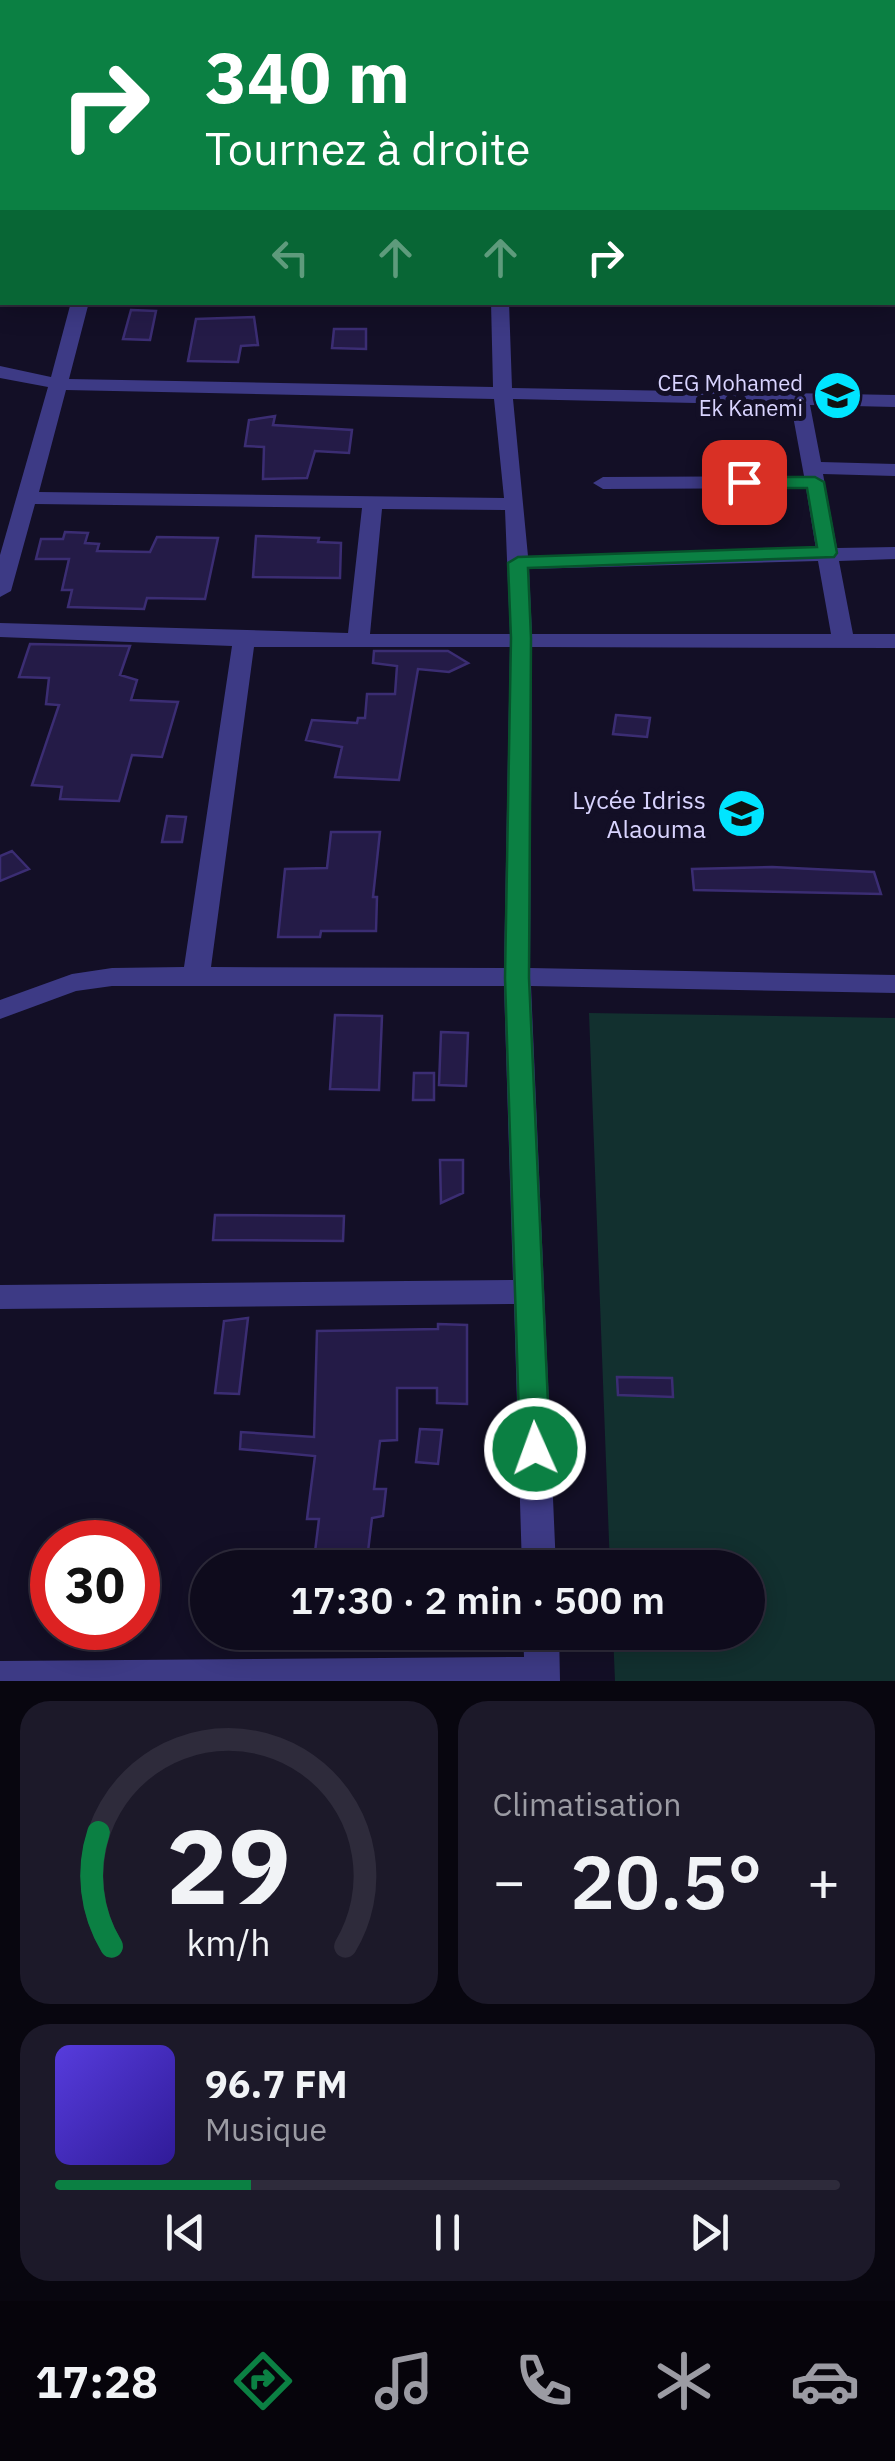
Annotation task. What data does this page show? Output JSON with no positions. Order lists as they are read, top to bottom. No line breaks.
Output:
{"places":{"school or university":["CEG Mohamed Ek Kanemi","Lycée Idriss Alaouma"]},"page":{"turn":["340 m","Tournez à droite"],"limit":"30","trip":"17:30 · 2 min · 500 m","tile":"Climatisation","heat":["−","20.5°","+"],"song":["96.7 FM","Musique"],"tabs":"17:28","gauge":["29","km/h"]}}
